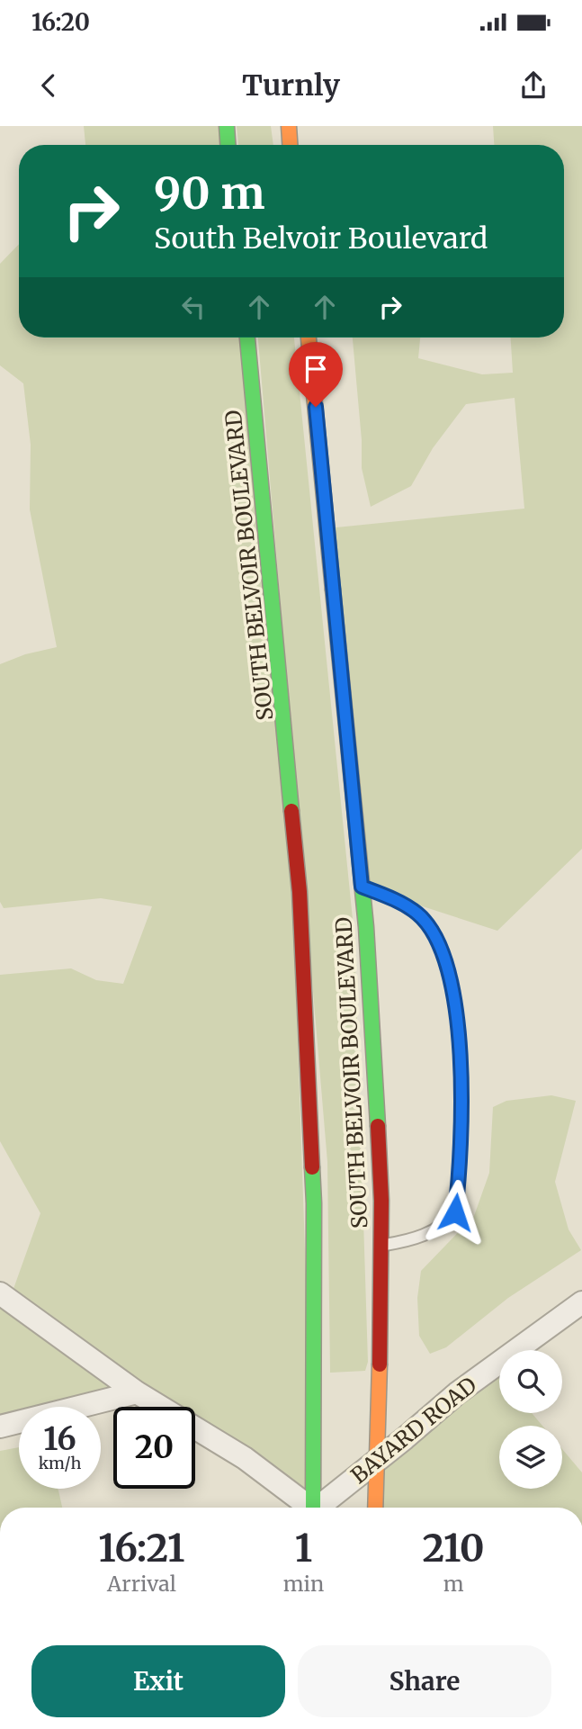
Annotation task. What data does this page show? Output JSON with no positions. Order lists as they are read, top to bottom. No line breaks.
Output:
{"streets":{"street":["SOUTH BELVOIR BOULEVARD","BAYARD ROAD"]},"crossings":[["SOUTH BELVOIR BOULEVARD","BAYARD ROAD"]],"page":{"status":"16:20","header":"Turnly","turn":["90 m","South Belvoir Boulevard"],"speed":"16 km/h","limit":"20","eta":["16:21","Arrival","1","min","210","m"],"buttons":["Exit","Share"]}}
